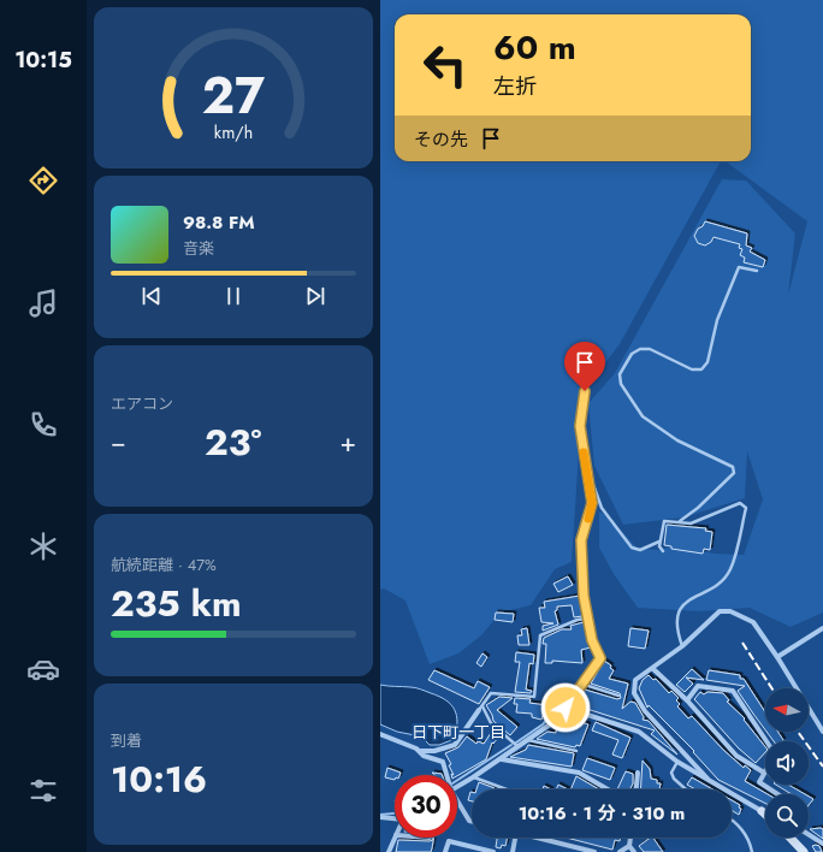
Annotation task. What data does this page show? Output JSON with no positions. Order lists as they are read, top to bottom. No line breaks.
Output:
{"districts":["日下町一丁目"],"north":"left","page":{"tabs":"10:15","turn":["60 m","左折"],"then":"その先","song":["98.8 FM","音楽"],"tile":["エアコン",["航続距離 · 47%","235 km"],["到着","10:16"]],"heat":["−","23°","+"],"limit":"30","trip":"10:16 · 1 分 · 310 m","gauge":["27","km/h"]}}
